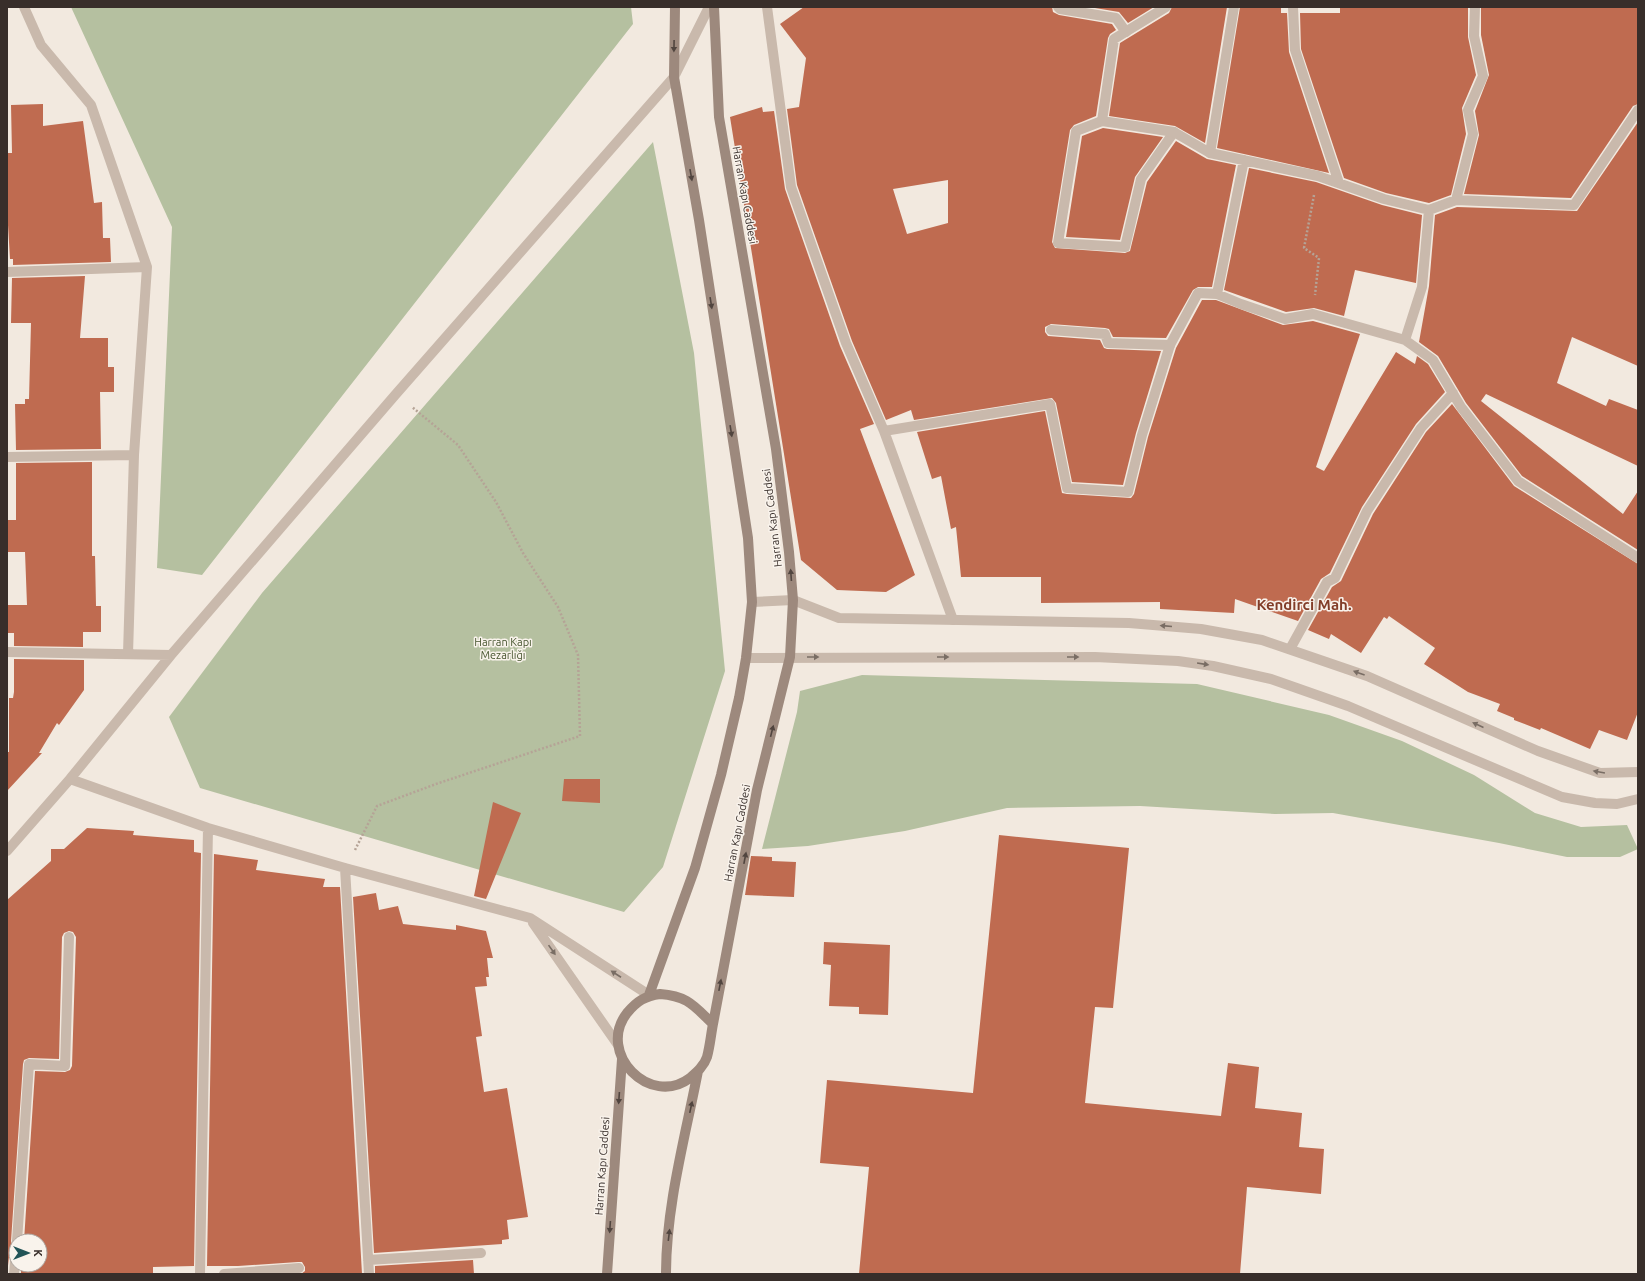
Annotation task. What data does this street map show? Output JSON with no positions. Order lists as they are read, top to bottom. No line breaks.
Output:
{"streets":{"main road":["Harran Kapı Caddesi"]},"districts":["Kendirci Mah."],"parks":["Harran Kapı Mezarlığı"],"north":"right"}
